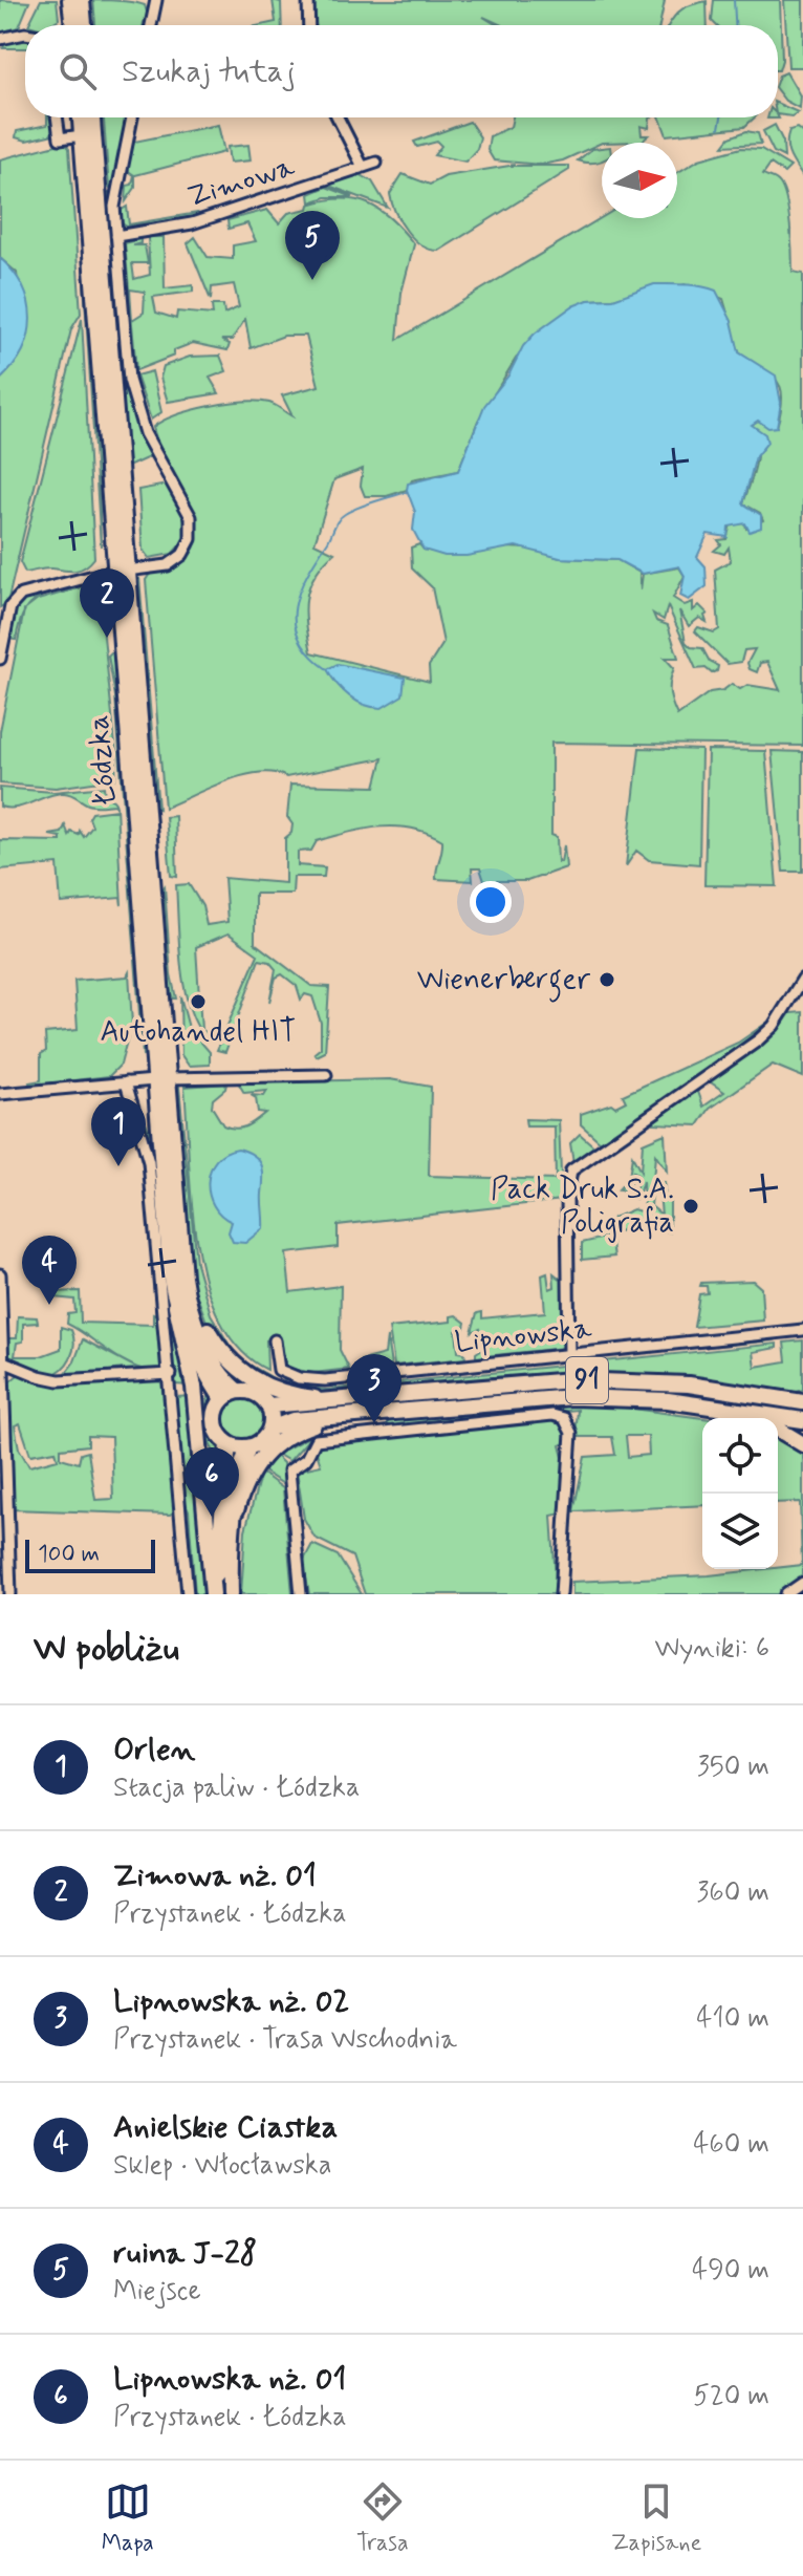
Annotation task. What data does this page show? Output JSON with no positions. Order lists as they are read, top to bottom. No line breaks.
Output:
{"streets":{"main road":["Łódzka","91"],"street":["Zimowa","Lipnowska"]},"crossings":[["Łódzka","91"]],"places":["Wienerberger","Autohandel HIT","Pack Druk S.A. Poligrafia"],"scale_bar":"100 m","north":"right","page":{"search":"Szukaj tutaj","pins":["5","2","1","4","3","6"],"scale":"100 m","heading":["W pobliżu","Wyniki: 6"],"list":[{"mark":"1","name":"Orlen","note":"Stacja paliw · Łódzka","value":"350 m"},{"mark":"2","name":"Zimowa nż. 01","note":"Przystanek · Łódzka","value":"360 m"},{"mark":"3","name":"Lipnowska nż. 02","note":"Przystanek · Trasa Wschodnia","value":"410 m"},{"mark":"4","name":"Anielskie Ciastka","note":"Sklep · Włocławska","value":"460 m"},{"mark":"5","name":"ruina J-28","note":"Miejsce","value":"490 m"},{"mark":"6","name":"Lipnowska nż. 01","note":"Przystanek · Łódzka","value":"520 m"}],"nav":["Mapa","Trasa","Zapisane"]}}
